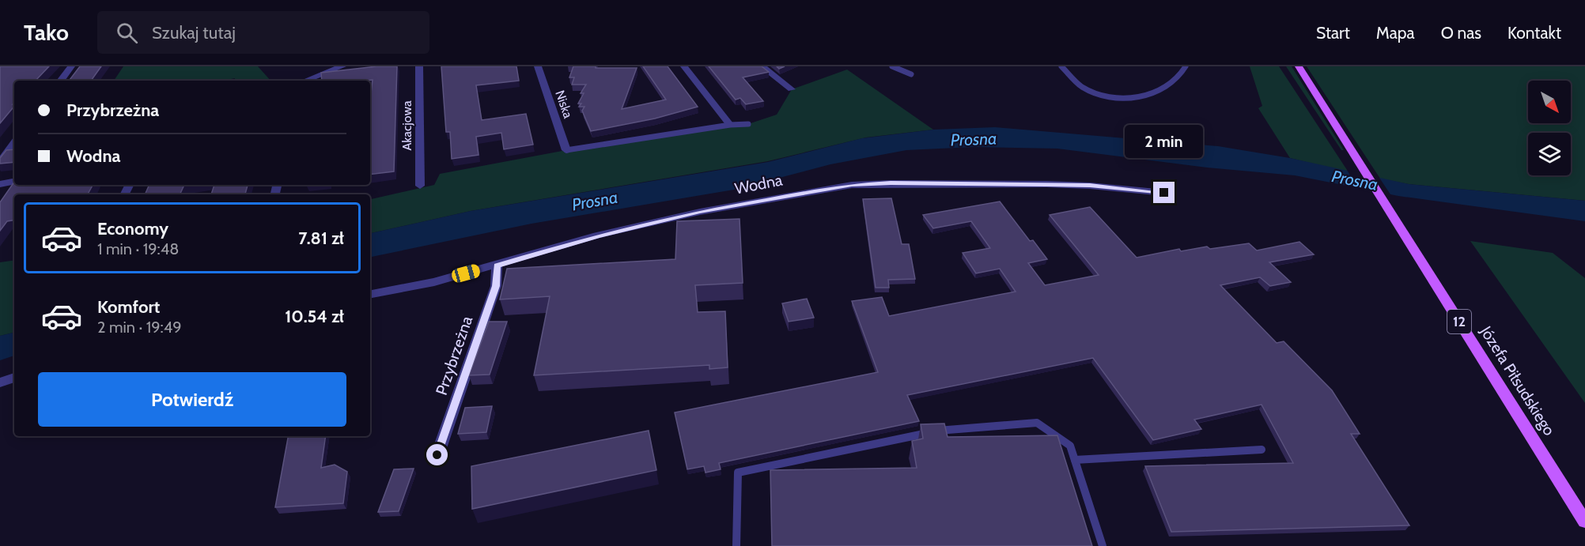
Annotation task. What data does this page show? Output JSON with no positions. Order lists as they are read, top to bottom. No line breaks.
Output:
{"streets":{"main road":["12","Józefa Piłsudskiego"],"street":["Niska","Akacjowa","Wodna","Przybrzeżna"]},"crossings":[["Wodna","Przybrzeżna"]],"water":["Prosna"],"north":"bottom right","page":{"header":"Tako","search":"Szukaj tutaj","nav":["Start","Mapa","O nas","Kontakt"],"banner":["Przybrzeżna","Wodna"],"bubble":"2 min","list":[{"name":"Economy","note":"1 min · 19:48","value":"7.81 zł"},{"name":"Komfort","note":"2 min · 19:49","value":"10.54 zł"}],"buttons":"Potwierdź"}}
